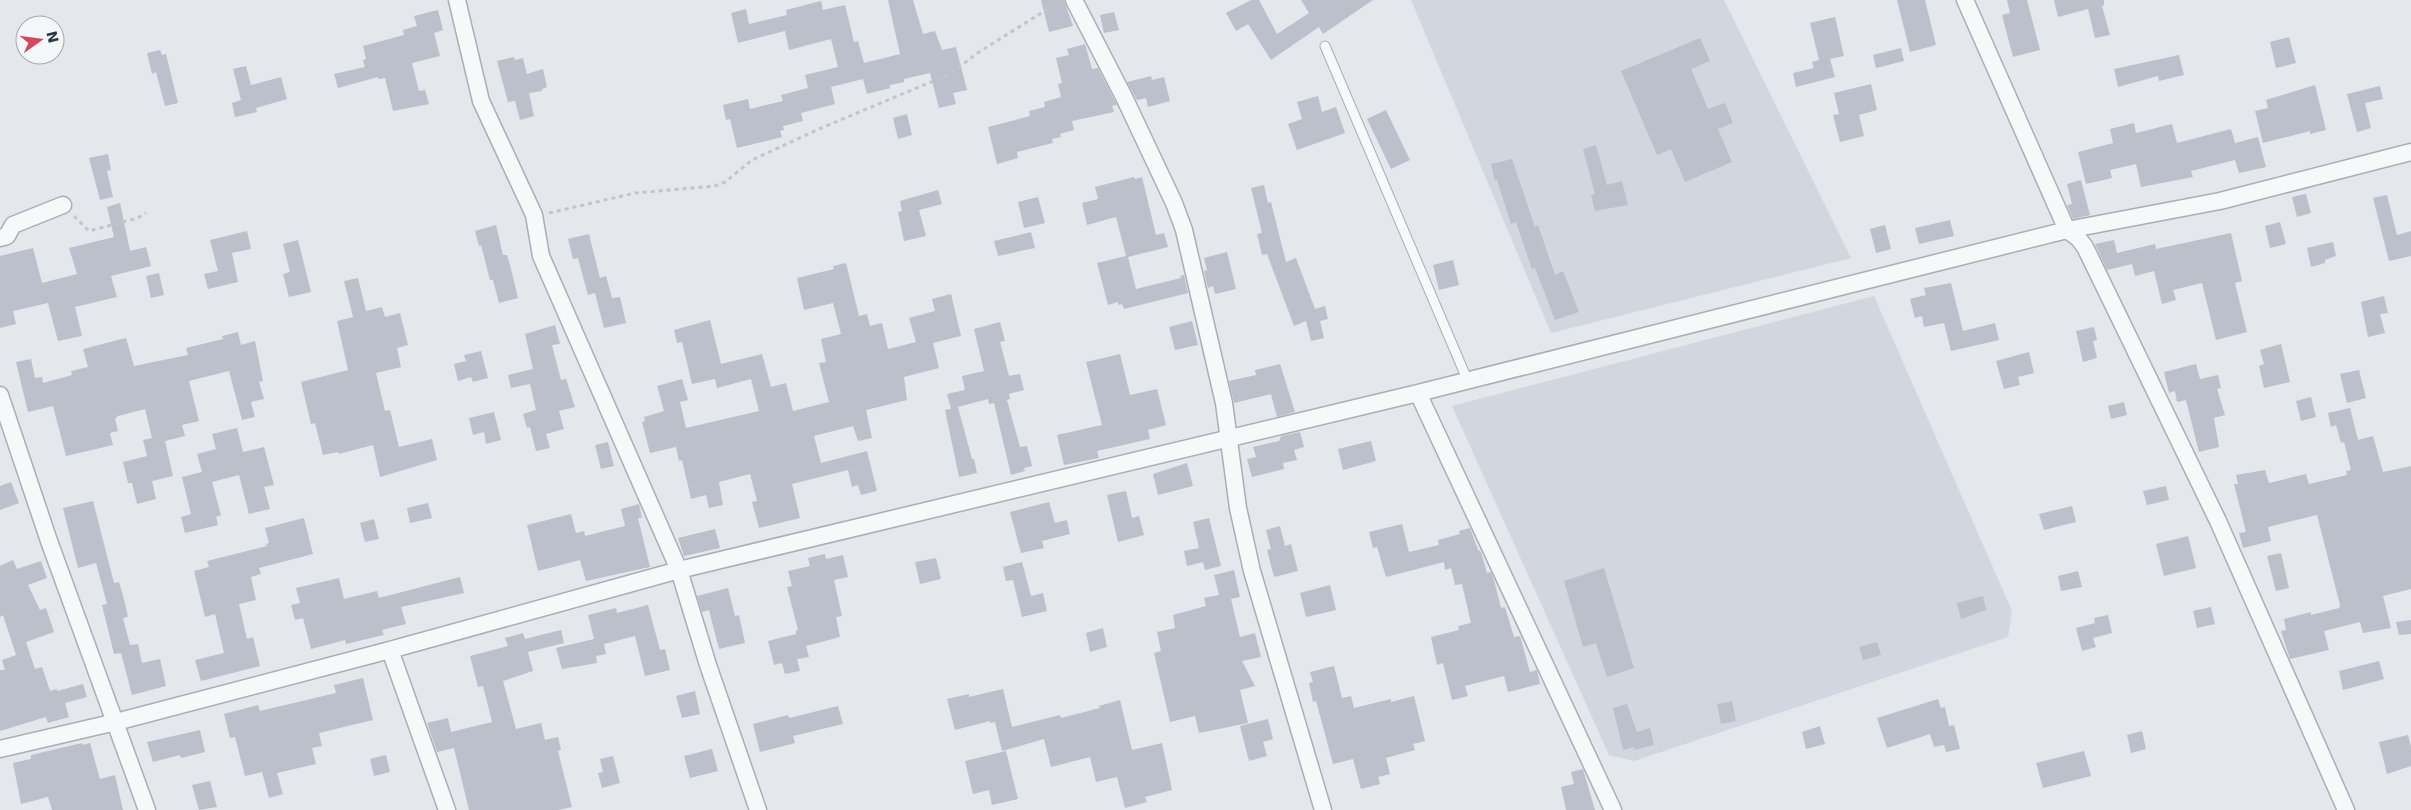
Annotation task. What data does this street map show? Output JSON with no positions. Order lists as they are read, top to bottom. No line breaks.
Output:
{"north":"right"}
